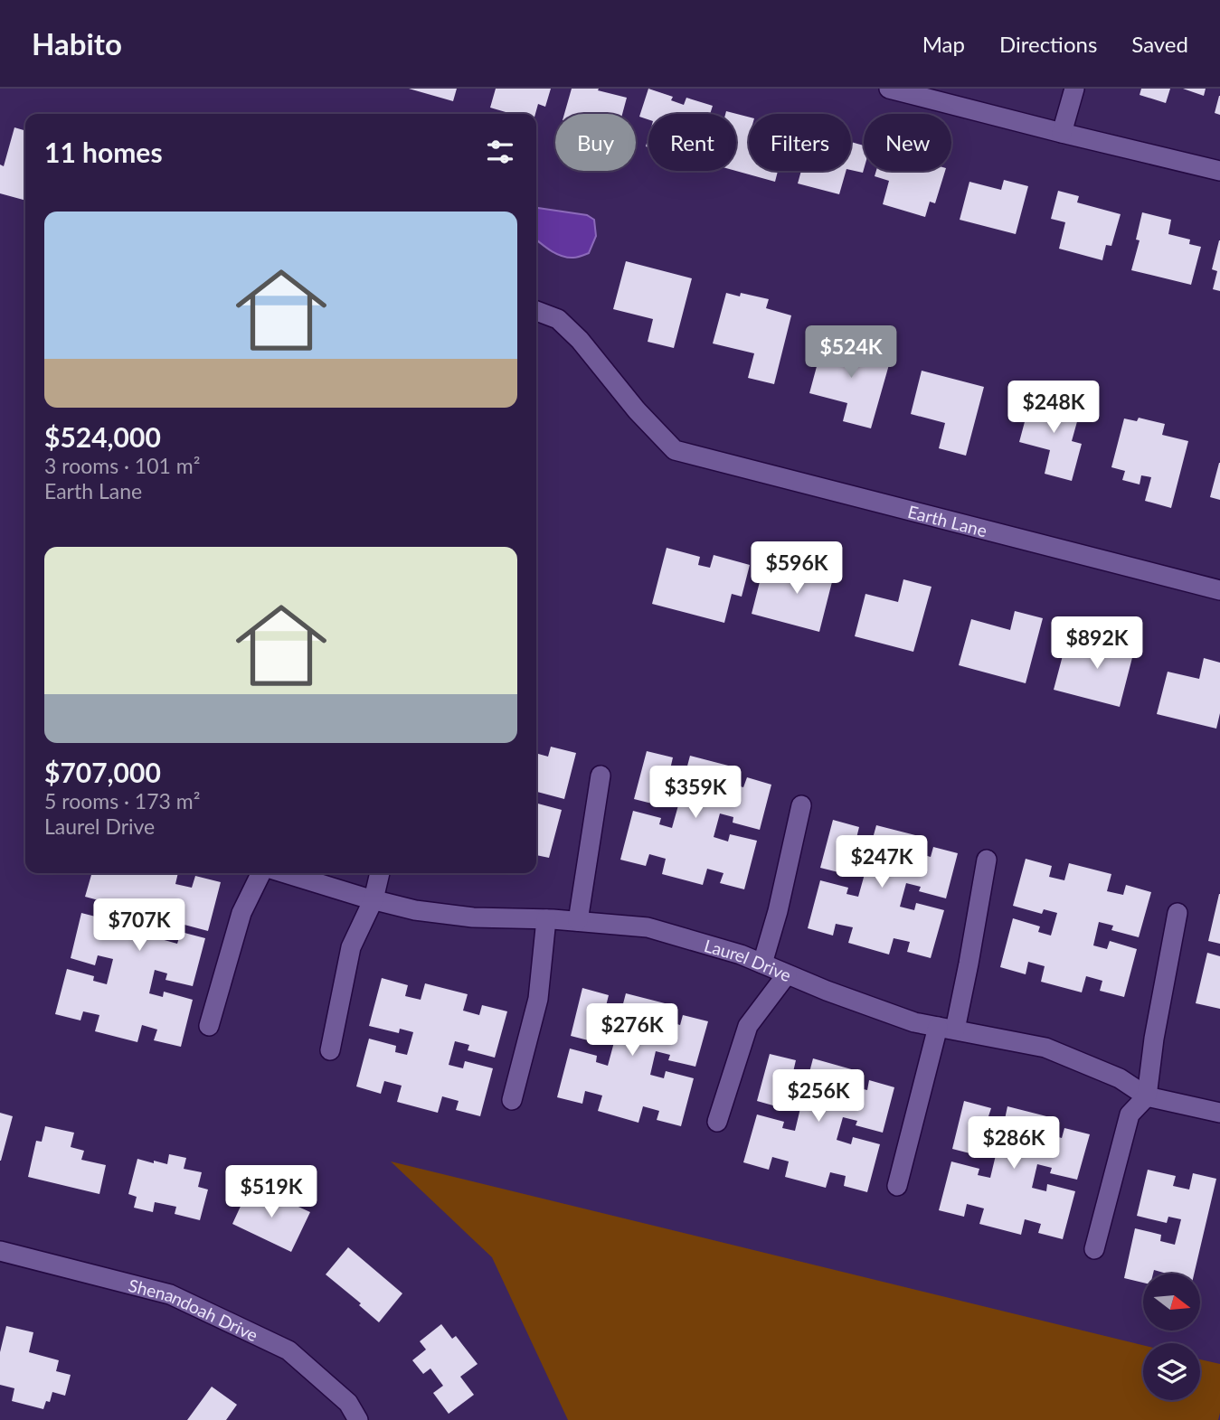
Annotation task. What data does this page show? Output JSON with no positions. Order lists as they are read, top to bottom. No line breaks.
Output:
{"streets":{"street":["Earth Lane","Laurel Drive","Shenandoah Drive"]},"north":"right","page":{"header":"Habito","nav":["Map","Directions","Saved"],"chip":["Buy","Rent","Filters","New"],"heading":"11 homes","list":[{"name":"$524,000","note":"3 rooms · 101 m² · Earth Lane"},{"name":"$707,000","note":"5 rooms · 173 m² · Laurel Drive"}],"price":["$524K","$248K","$596K","$892K","$359K","$247K","$707K","$276K","$256K","$286K","$519K"]}}
